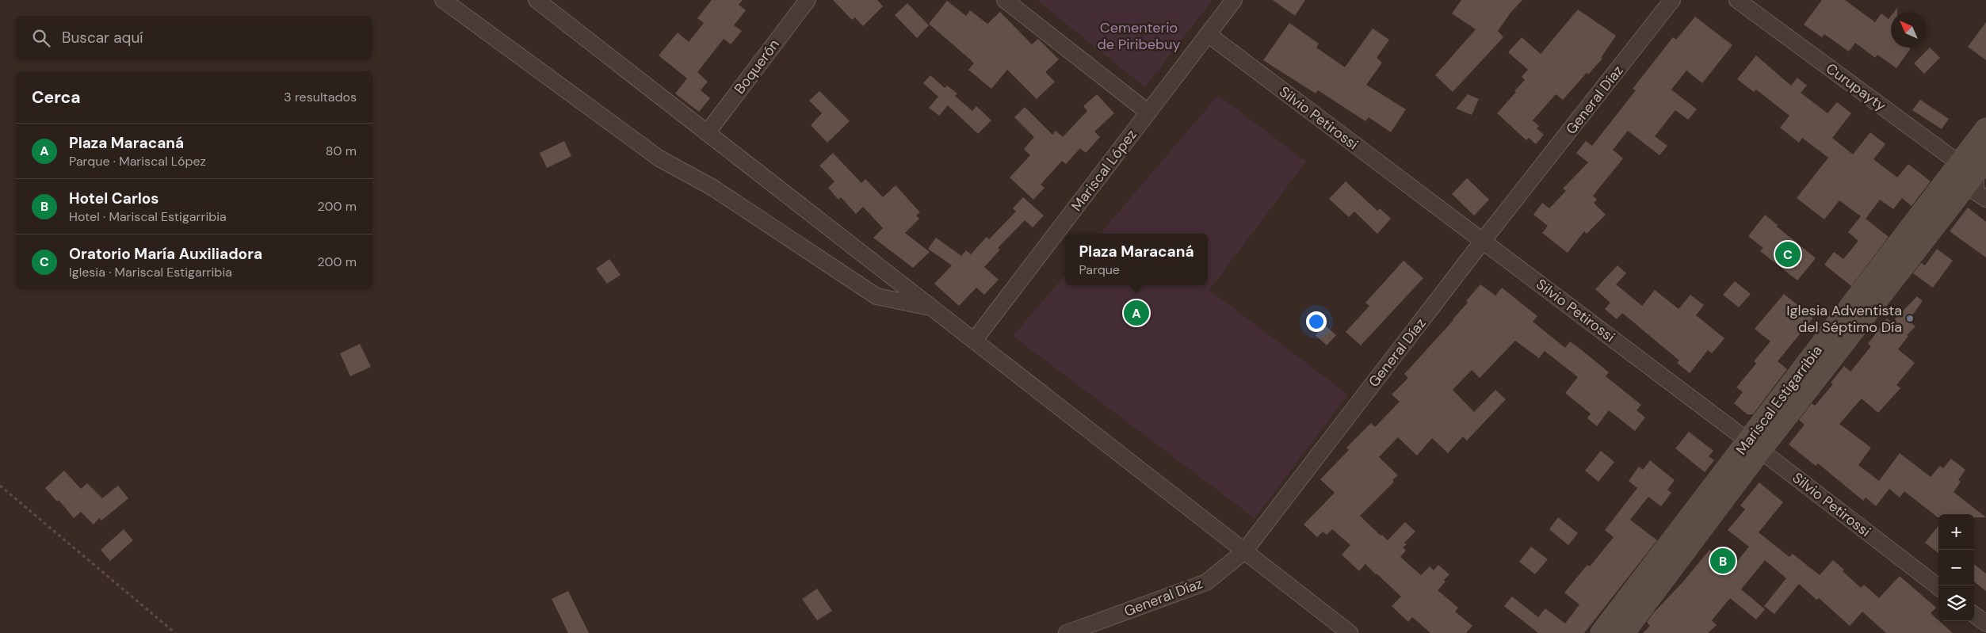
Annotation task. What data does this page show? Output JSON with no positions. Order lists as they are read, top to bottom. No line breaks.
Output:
{"streets":{"street":["Boquerón","Curupayty","General Díaz","Silvio Petirossi","Mariscal López","Mariscal Estigarribia"]},"crossings":[["General Díaz","Silvio Petirossi"],["Silvio Petirossi","Mariscal López"],["Silvio Petirossi","Mariscal Estigarribia"]],"parks":["Cementerio de Piribebuy"],"places":["Iglesia Adventista del Séptimo Día"],"north":"top left","page":{"search":"Buscar aquí","heading":["Cerca","3 resultados"],"list":[{"mark":"A","name":"Plaza Maracaná","note":"Parque · Mariscal López","value":"80 m"},{"mark":"B","name":"Hotel Carlos","note":"Hotel · Mariscal Estigarribia","value":"200 m"},{"mark":"C","name":"Oratorio María Auxiliadora","note":"Iglesia · Mariscal Estigarribia","value":"200 m"}],"popup":["Plaza Maracaná","Parque"],"pins":["C","A","B"],"map_buttons":["+","−"]}}
